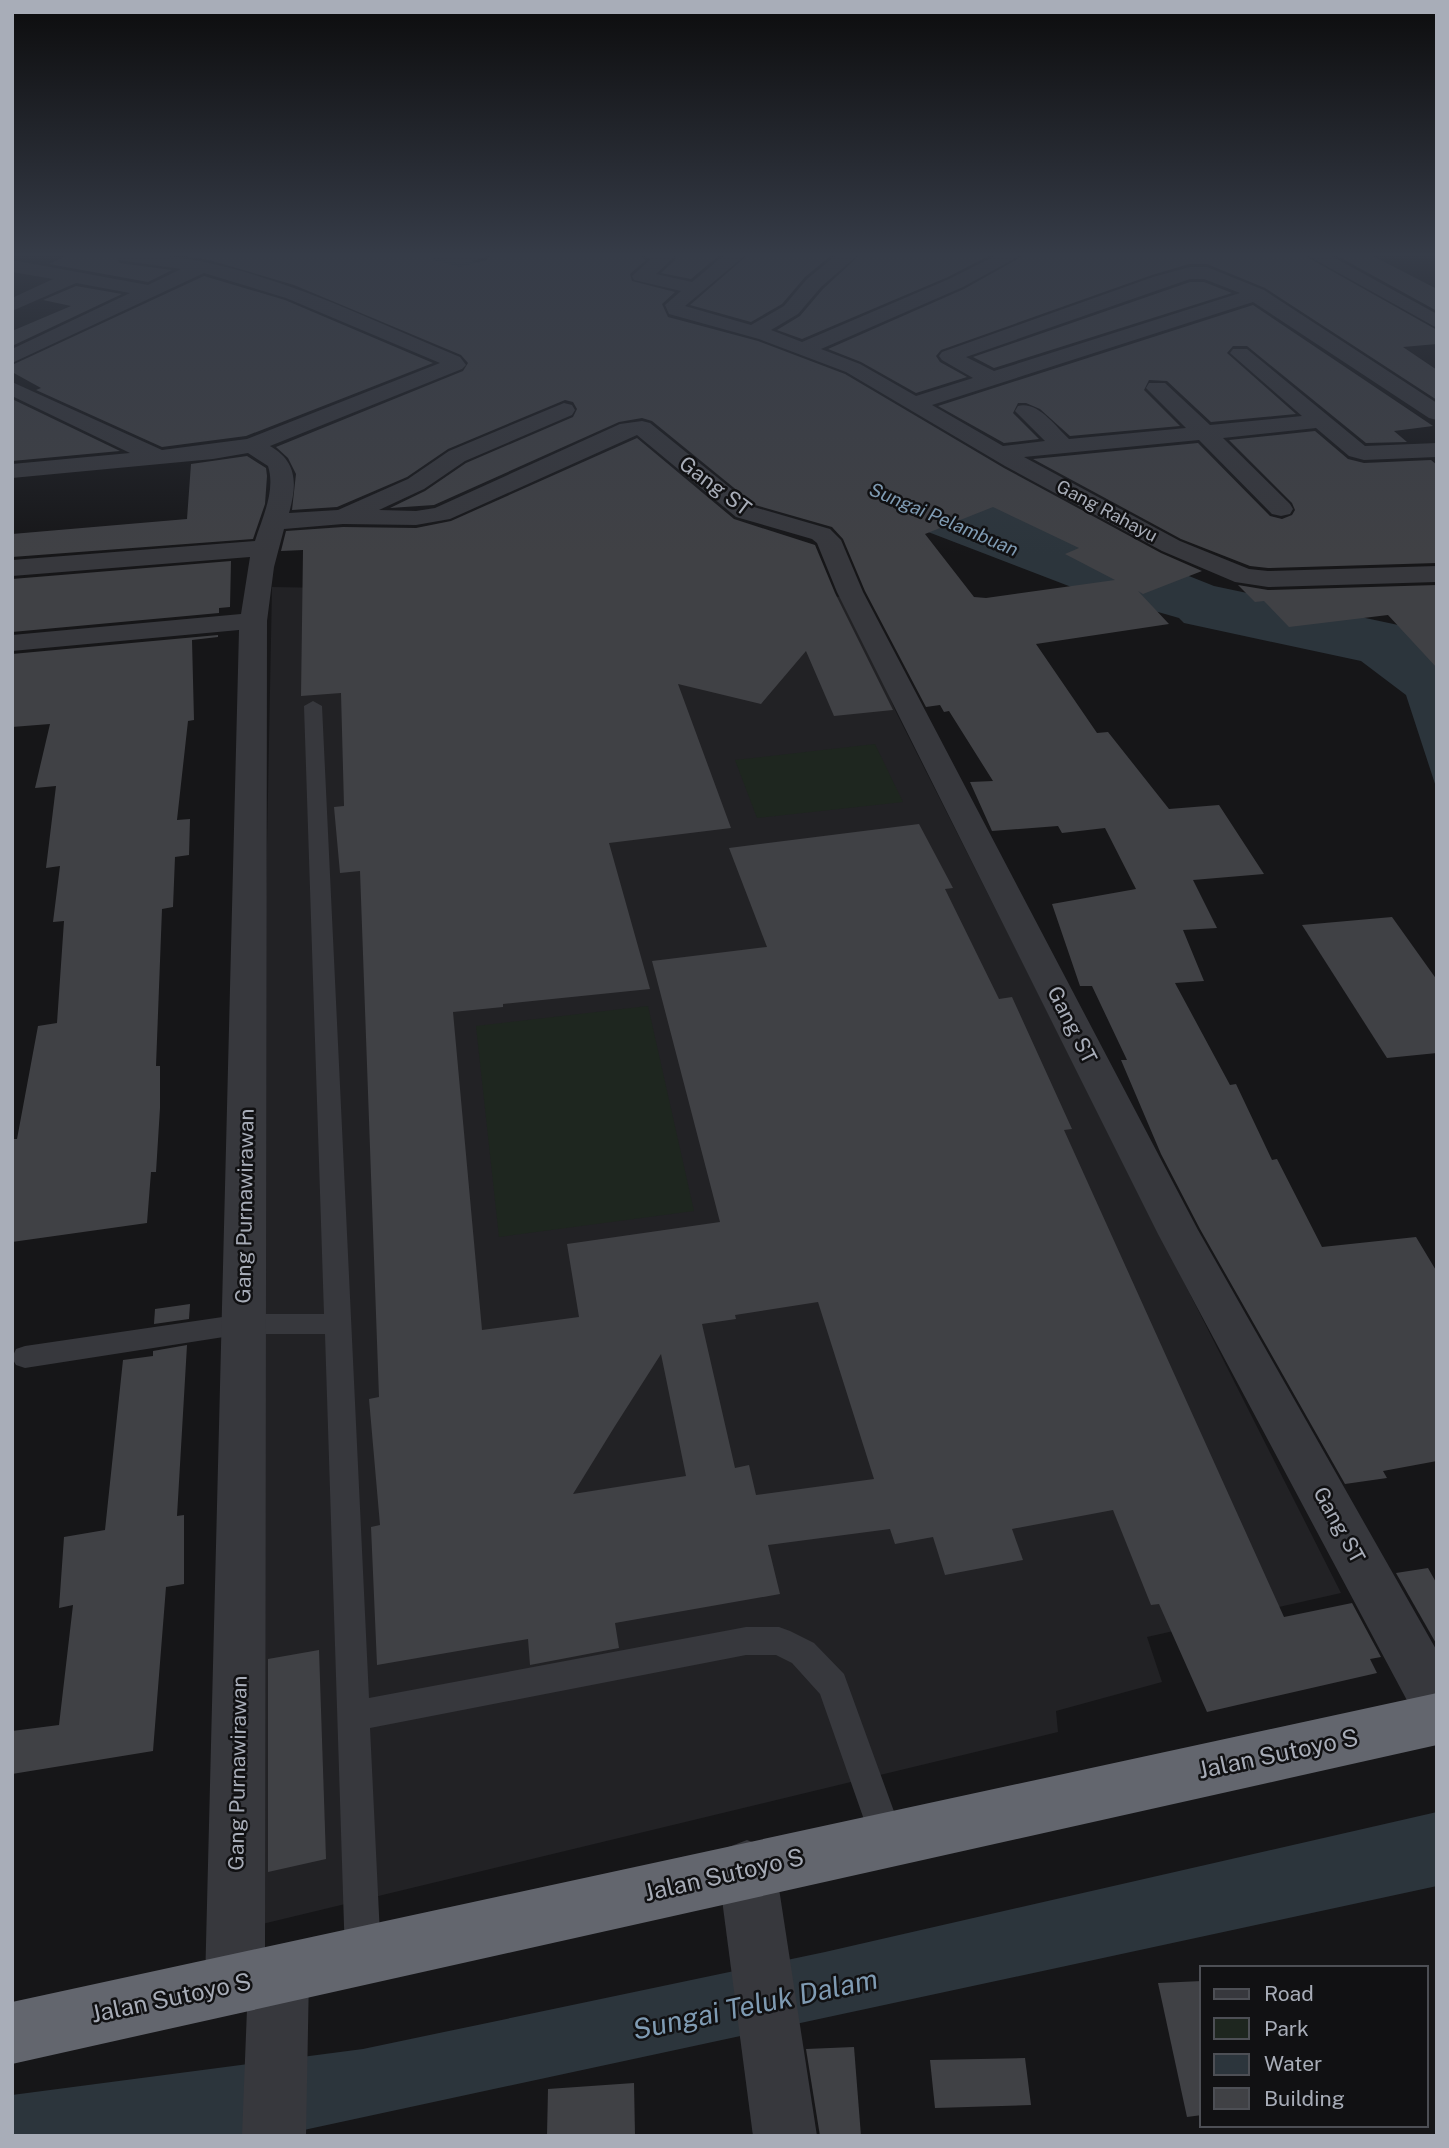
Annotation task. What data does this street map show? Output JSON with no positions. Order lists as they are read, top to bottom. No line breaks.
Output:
{"streets":{"highway":["Jalan Sutoyo S"],"street":["Gang ST","Gang Rahayu","Gang Purnawirawan"]},"crossings":[["Gang Purnawirawan","Jalan Sutoyo S"]],"water":["Sungai Pelambuan","Sungai Teluk Dalam"],"legend":["Road","Park","Water","Building"]}
